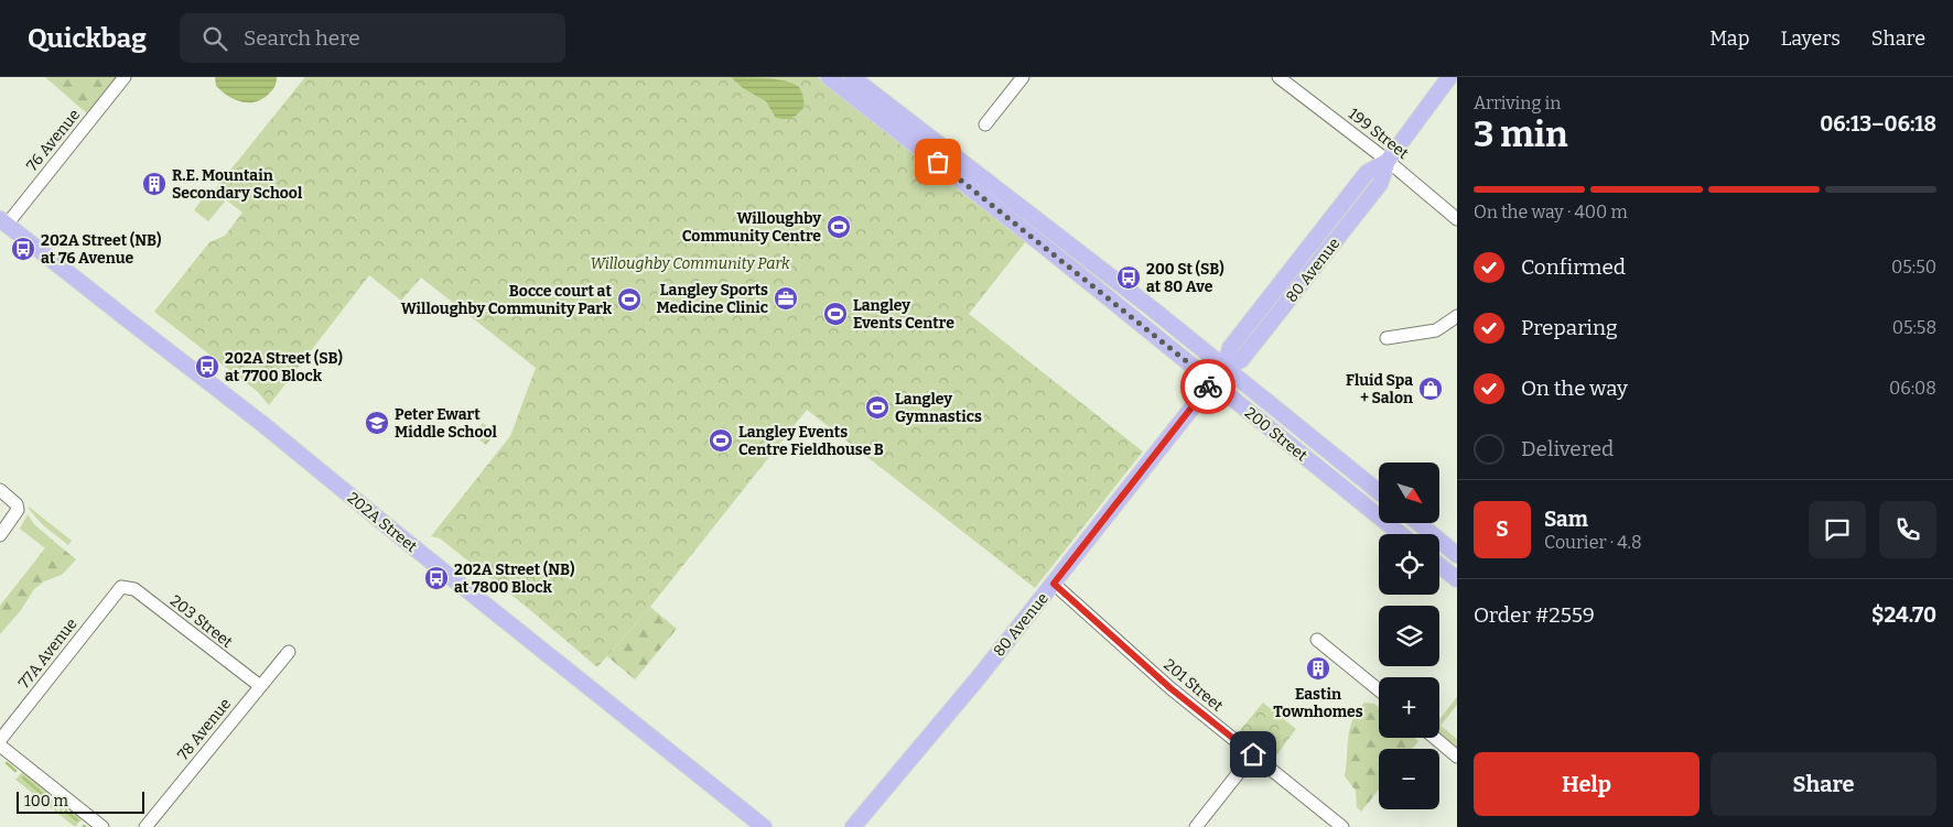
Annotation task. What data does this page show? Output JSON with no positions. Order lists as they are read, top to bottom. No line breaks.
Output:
{"streets":{"main road":["80 Avenue","200 Street","202A Street"],"street":["199 Street","76 Avenue","203 Street","77A Avenue","201 Street","78 Avenue"]},"crossings":[["199 Street","80 Avenue"],["76 Avenue","202A Street"],["80 Avenue","200 Street"],["80 Avenue","201 Street"],["203 Street","77A Avenue"],["203 Street","78 Avenue"]],"parks":["Willoughby Community Park"],"places":{"building":["R.E. Mountain Secondary School","Eastin Townhomes"],"sports":["Willoughby Community Centre","Bocce court at Willoughby Community Park","Langley Events Centre","Langley Gymnastics","Langley Events Centre Fieldhouse B"],"bus stop":["202A Street (NB) at 76 Avenue","200 St (SB) at 80 Ave","202A Street (SB) at 7700 Block","202A Street (NB) at 7800 Block"],"office":["Langley Sports Medicine Clinic"],"shop":["Fluid Spa + Salon"],"school or university":["Peter Ewart Middle School"]},"scale_bar":"100 m","north":"bottom right","page":{"header":"Quickbag","search":"Search here","nav":["Map","Layers","Share"],"heading":["3 min","Arriving in","06:13–06:18"],"panel":["Sam","Courier · 4.8","Order #2559","$24.70"],"bar":"On the way · 400 m","list":[["Confirmed","05:50"],["Preparing","05:58"],["On the way","06:08"],"Delivered"],"map_buttons":["+","−"],"round":"S","buttons":["Help","Share"],"scale":"100 m"}}
